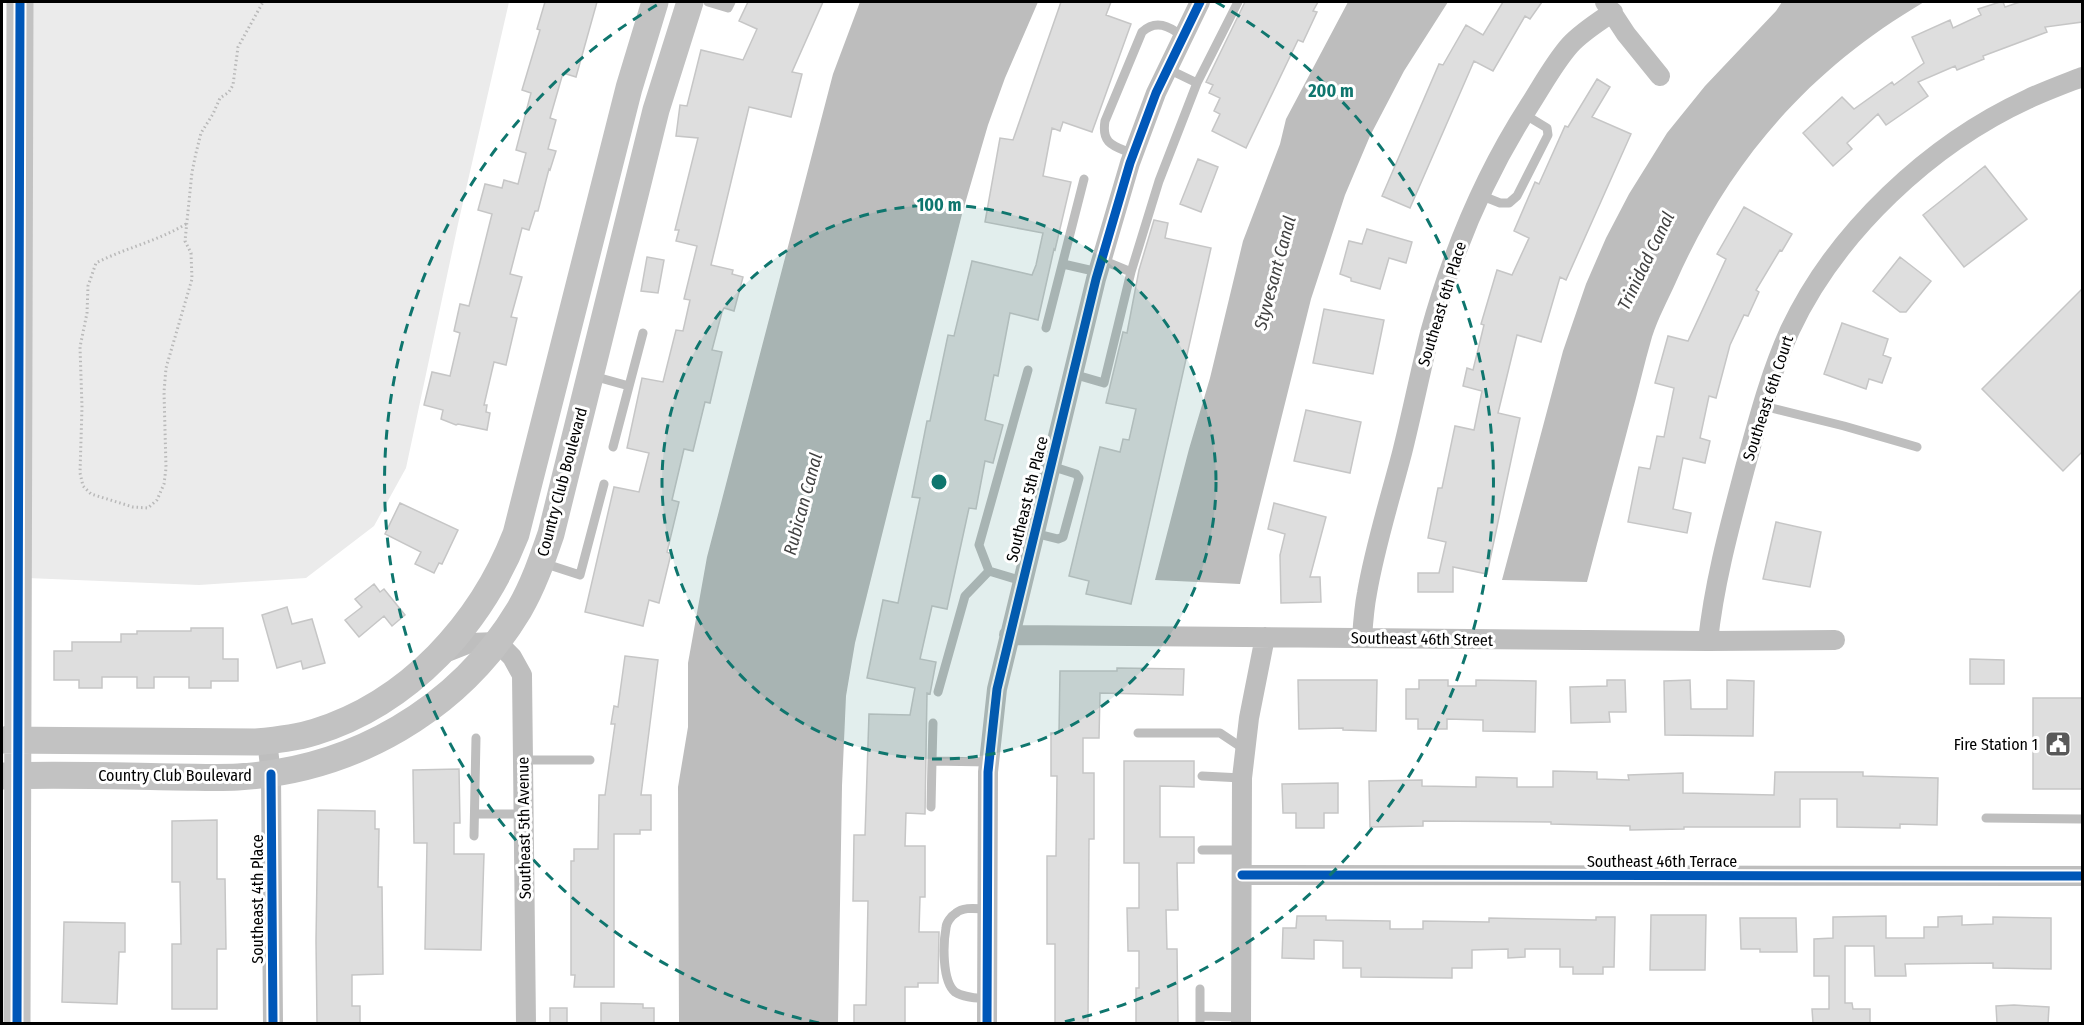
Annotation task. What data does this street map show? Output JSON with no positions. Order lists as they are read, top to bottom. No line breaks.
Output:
{"streets":{"main road":["Country Club Boulevard"],"street":["Southeast 6th Place","Southeast 6th Court","Southeast 5th Place","Southeast 46th Street","Southeast 5th Avenue","Southeast 46th Terrace","Southeast 4th Place"]},"crossings":[["Southeast 6th Place","Southeast 46th Street"],["Southeast 6th Court","Southeast 46th Street"],["Country Club Boulevard","Southeast 5th Avenue"],["Country Club Boulevard","Southeast 4th Place"],["Southeast 5th Place","Southeast 46th Street"]],"water":["Trinidad Canal","Styvesant Canal","Rubican Canal"],"places":{"public building":["Fire Station 1"]},"rings":["200 m","100 m"]}
